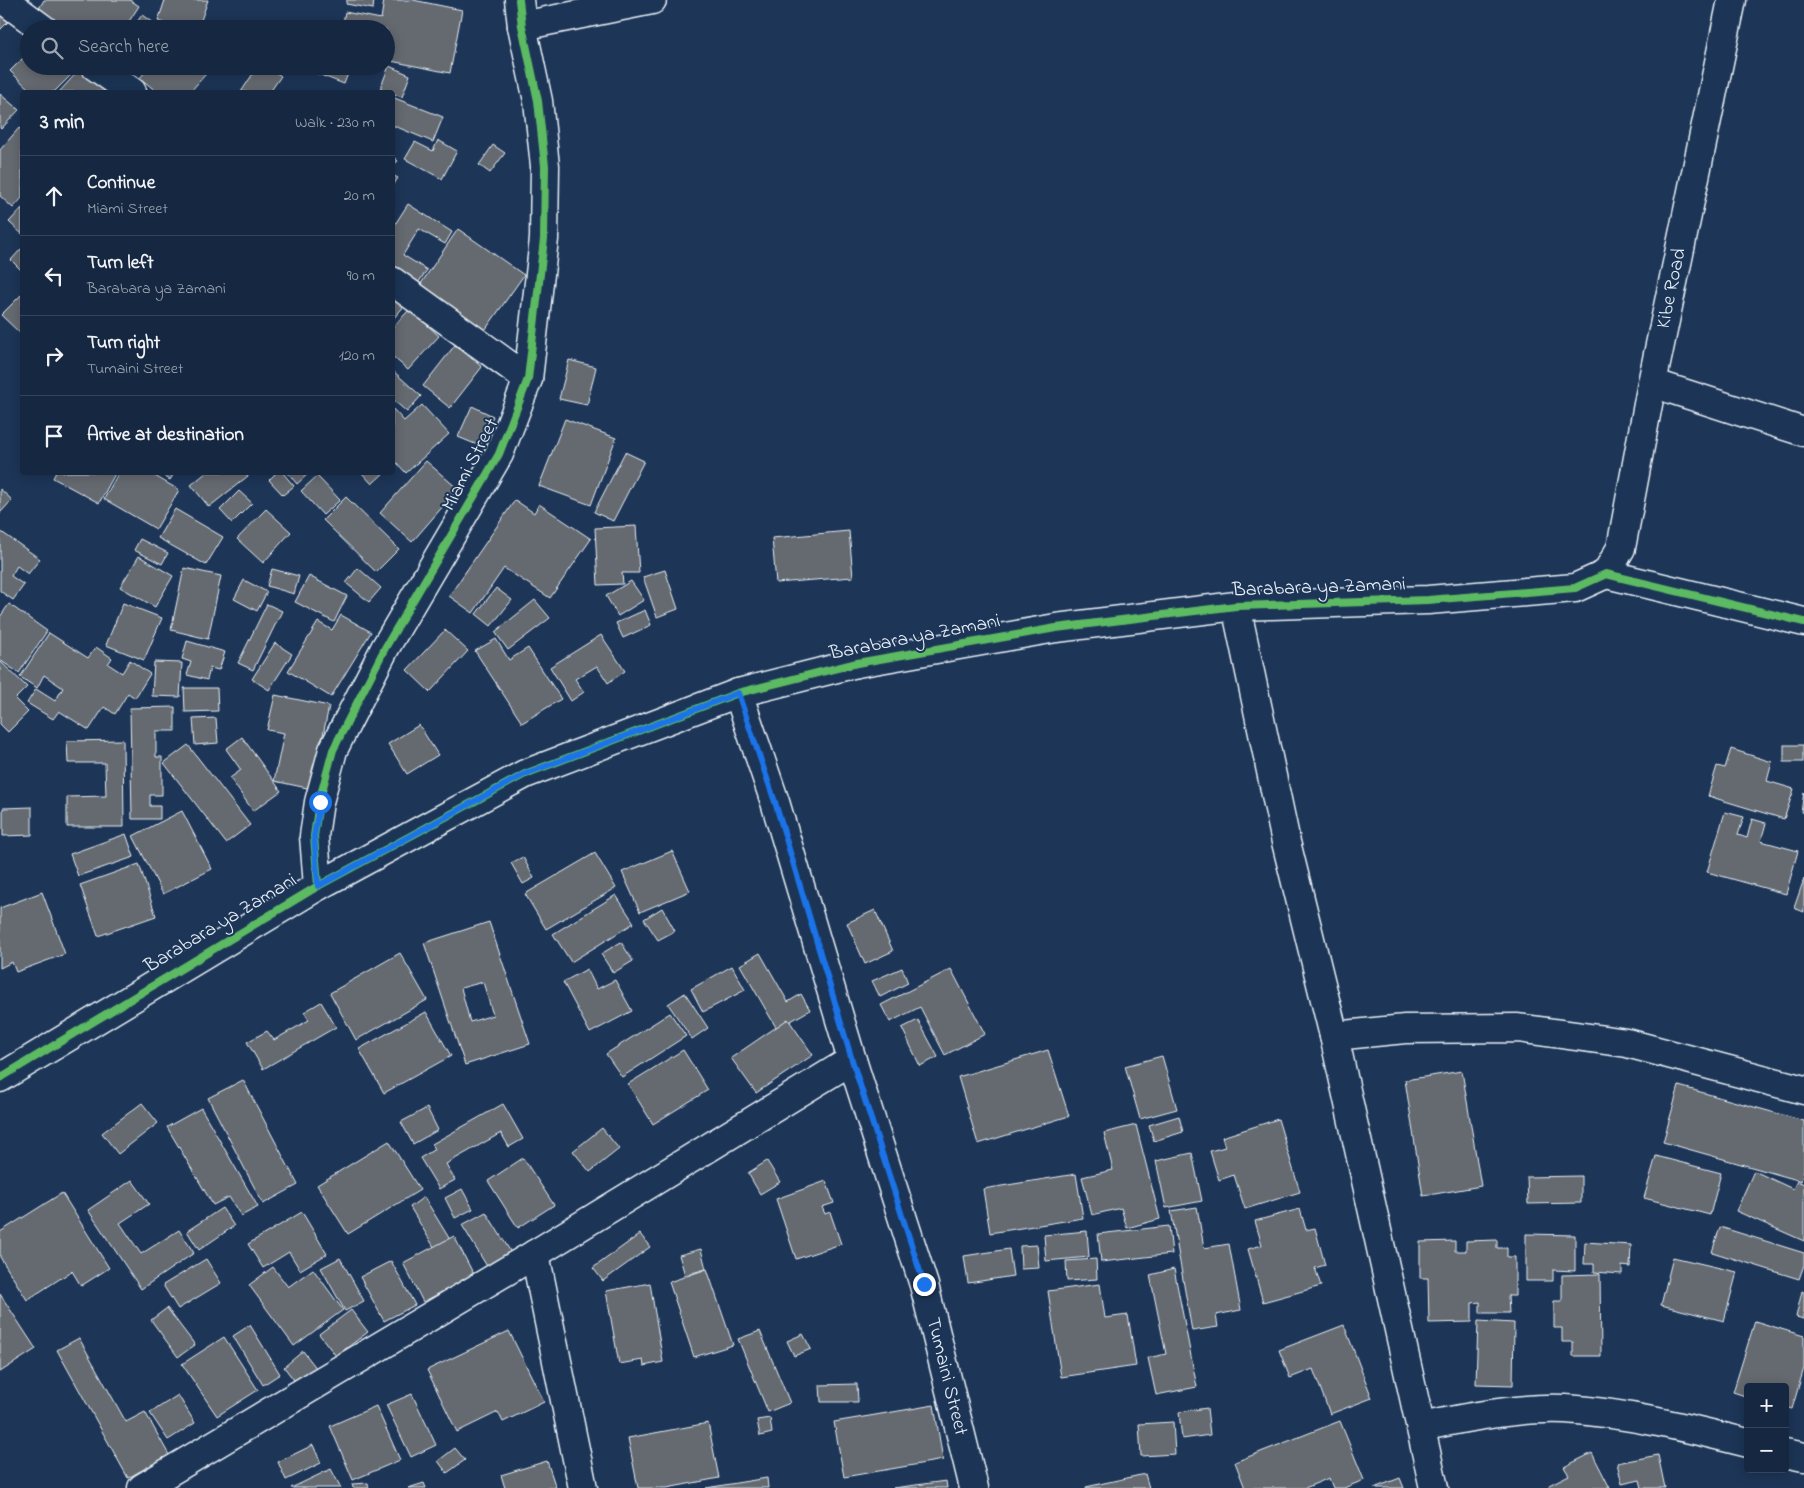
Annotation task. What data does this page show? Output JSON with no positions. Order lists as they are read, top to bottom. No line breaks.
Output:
{"streets":{"street":["Kibe Road","Miami Street","Barabara ya Zamani","Tumaini Street"]},"crossings":[["Kibe Road","Barabara ya Zamani"],["Miami Street","Barabara ya Zamani"],["Barabara ya Zamani","Tumaini Street"]],"page":{"search":"Search here","heading":["3 min","Walk · 230 m"],"list":[["Continue","Miami Street","20 m"],["Turn left","Barabara ya Zamani","90 m"],["Turn right","Tumaini Street","120 m"],"Arrive at destination"],"map_buttons":["+","−"]}}
